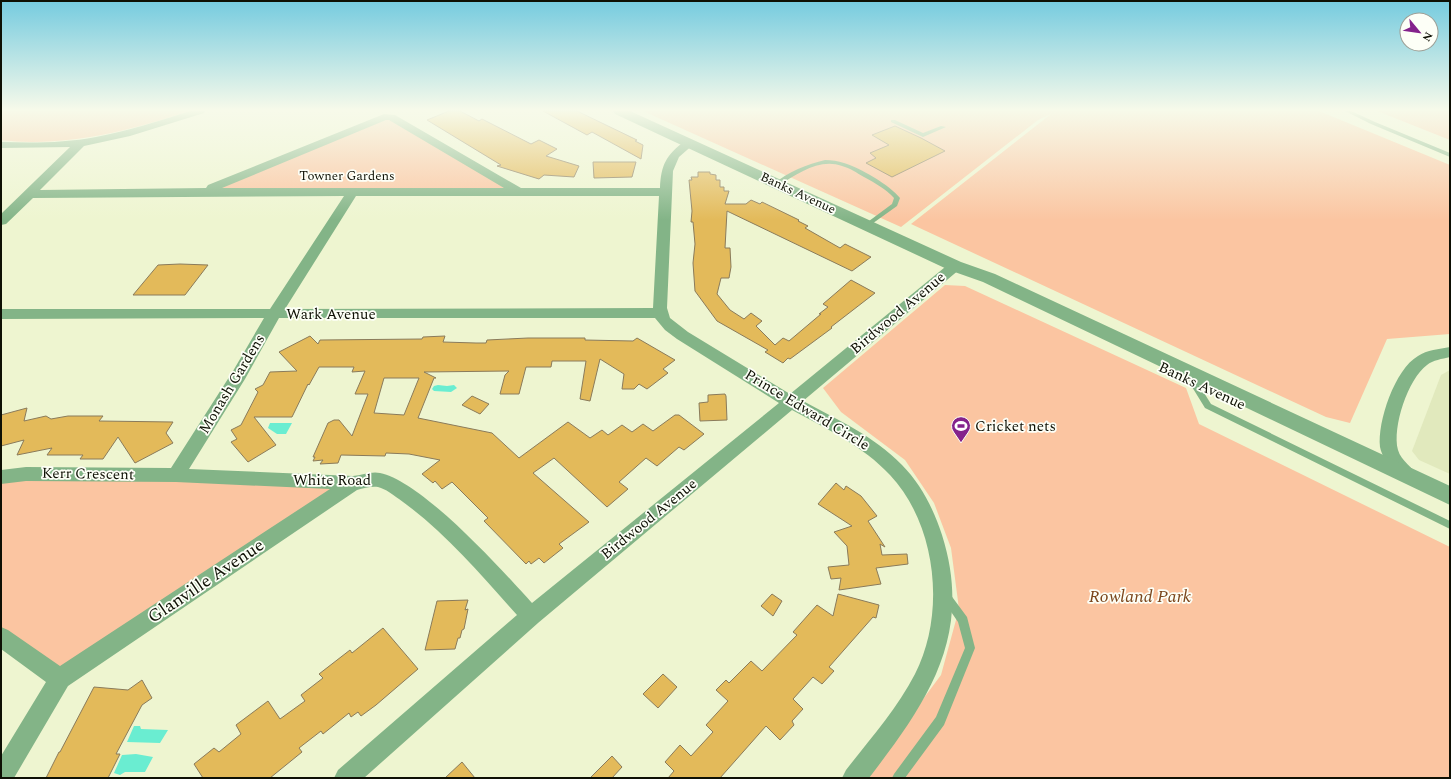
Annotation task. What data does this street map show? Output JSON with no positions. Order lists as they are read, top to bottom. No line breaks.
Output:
{"streets":{"street":["Towner Gardens","Banks Avenue","Birdwood Avenue","Wark Avenue","Monash Gardens","Prince Edward Circle","Kerr Crescent","White Road","Glanville Avenue"]},"crossings":[["Towner Gardens","Monash Gardens"],["Banks Avenue","Birdwood Avenue"],["Birdwood Avenue","Prince Edward Circle"],["Birdwood Avenue","White Road"],["Wark Avenue","Monash Gardens"],["Wark Avenue","Prince Edward Circle"],["Monash Gardens","Kerr Crescent"],["Monash Gardens","White Road"],["Kerr Crescent","White Road"],["White Road","Glanville Avenue"]],"parks":["Rowland Park"],"places":{"sports":["Cricket nets"]},"north":"bottom right"}
